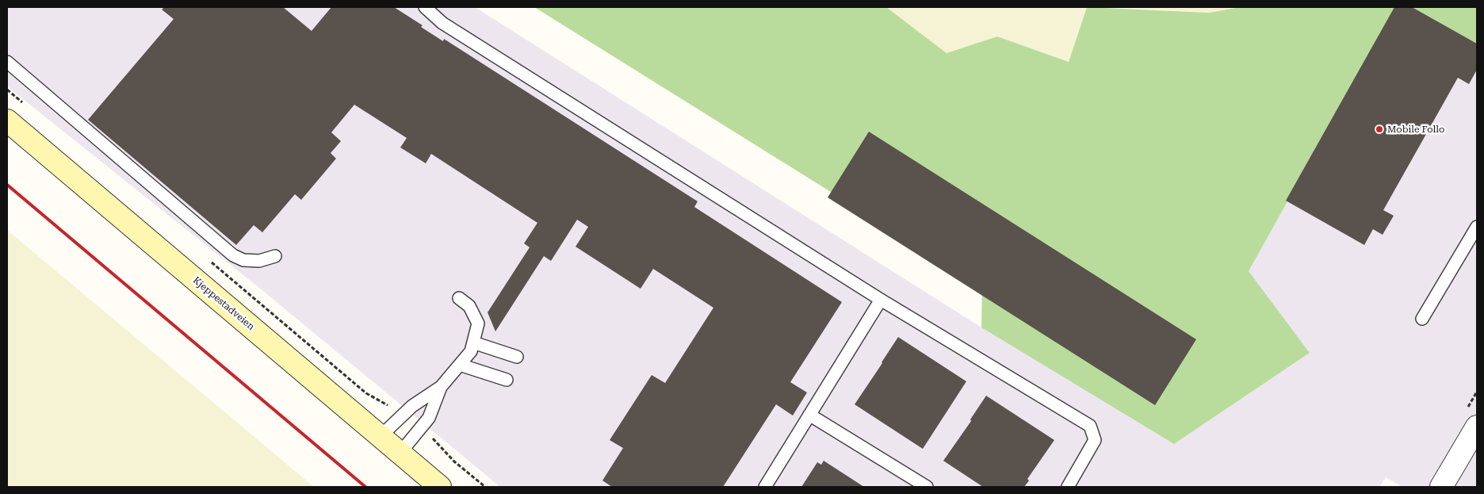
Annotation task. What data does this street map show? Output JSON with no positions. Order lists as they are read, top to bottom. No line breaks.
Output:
{"streets":{"main road":["Kjeppestadveien"]},"places":["Mobile Follo"]}
